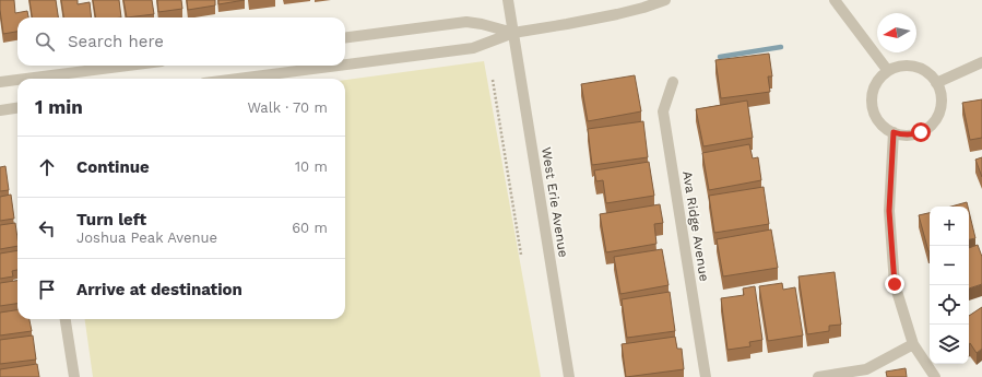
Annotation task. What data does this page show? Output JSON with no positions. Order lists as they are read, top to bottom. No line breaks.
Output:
{"streets":{"street":["West Erie Avenue","Ava Ridge Avenue"]},"north":"left","page":{"search":"Search here","heading":["1 min","Walk · 70 m"],"list":[["Continue","10 m"],["Turn left","Joshua Peak Avenue","60 m"],"Arrive at destination"],"map_buttons":["+","−"]}}
